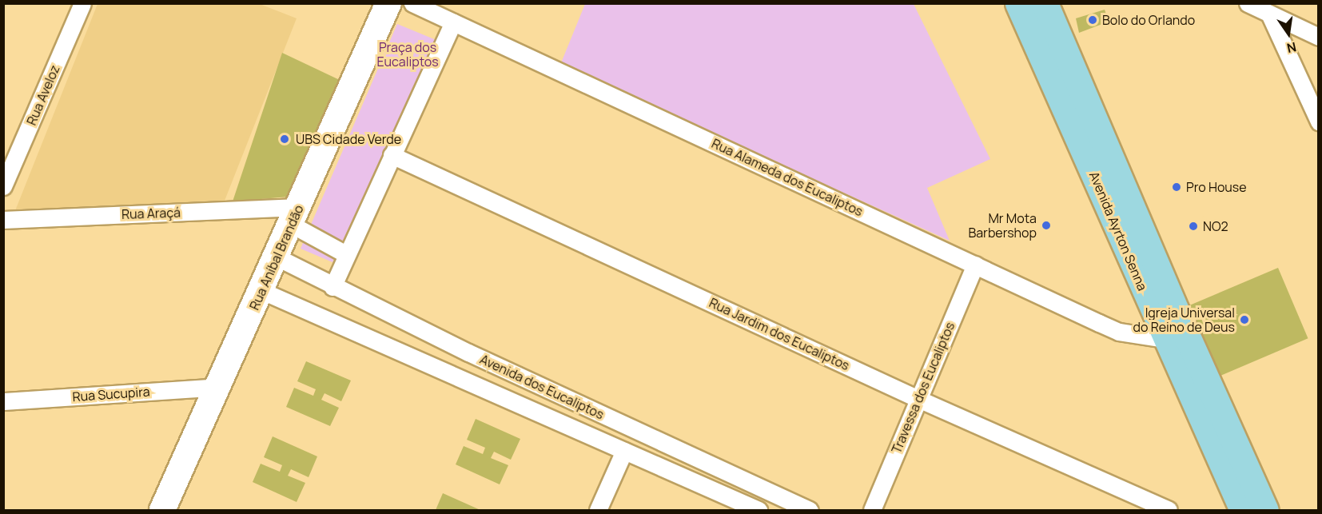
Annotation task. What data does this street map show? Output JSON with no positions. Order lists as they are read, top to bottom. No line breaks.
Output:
{"streets":{"main road":["Avenida Ayrton Senna"],"street":["Rua Aveloz","Rua Alameda dos Eucaliptos","Rua Araçá","Rua Aníbal Brandão","Rua Jardim dos Eucaliptos","Avenida dos Eucaliptos","Travessa dos Eucaliptos","Rua Sucupira"]},"crossings":[["Rua Alameda dos Eucaliptos","Avenida Ayrton Senna"],["Rua Alameda dos Eucaliptos","Travessa dos Eucaliptos"],["Rua Araçá","Rua Aníbal Brandão"],["Rua Aníbal Brandão","Avenida dos Eucaliptos"],["Rua Aníbal Brandão","Rua Sucupira"],["Rua Jardim dos Eucaliptos","Travessa dos Eucaliptos"]],"parks":["Praça dos Eucaliptos"],"places":["Bolo do Orlando","UBS Cidade Verde","Pro House","Mr Mota Barbershop","NO2","Igreja Universal do Reino de Deus"],"north":"bottom"}
